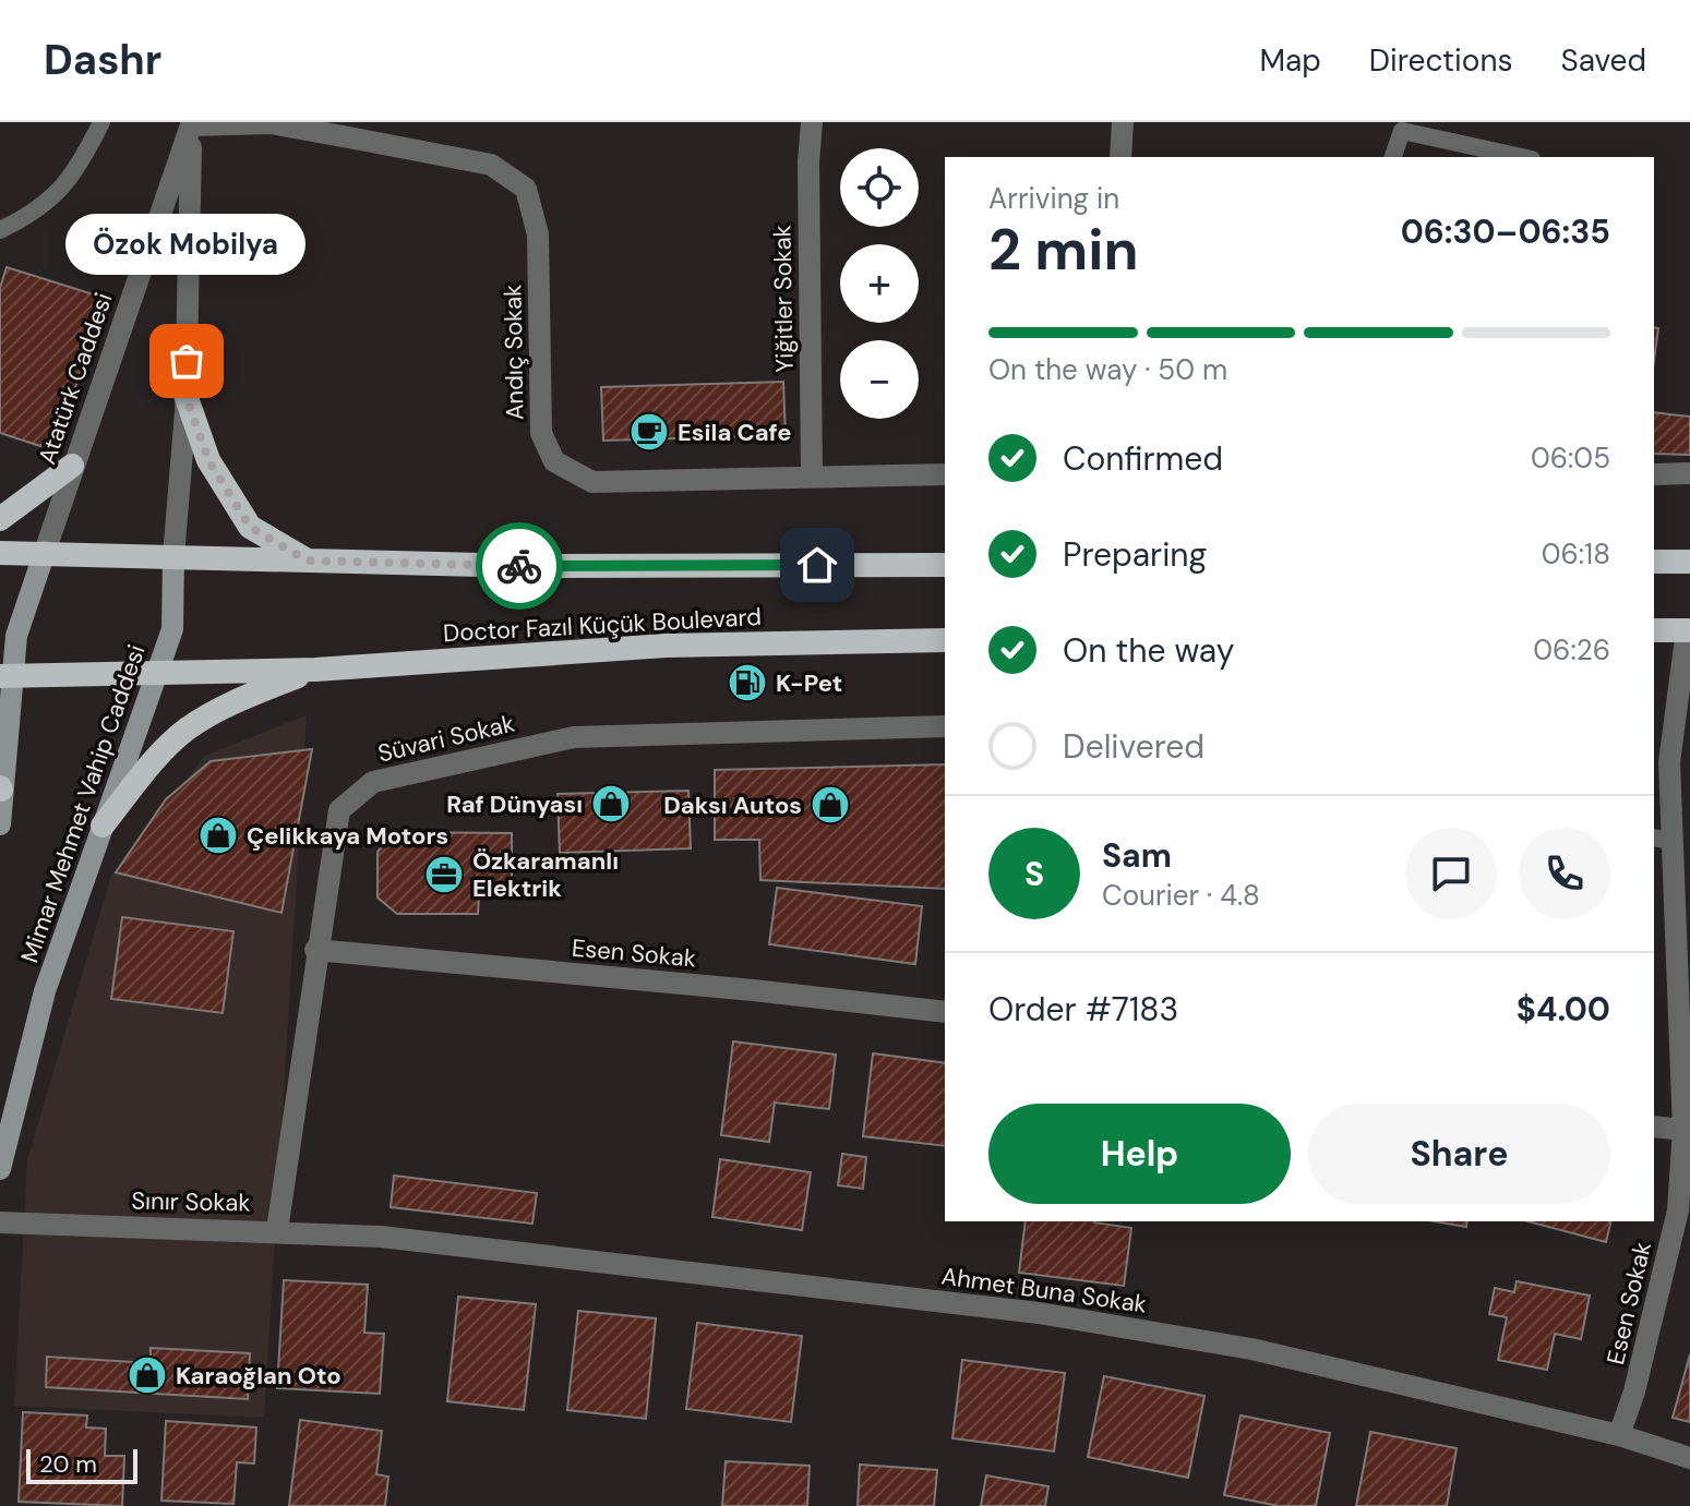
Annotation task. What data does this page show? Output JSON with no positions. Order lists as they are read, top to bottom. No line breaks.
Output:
{"streets":{"highway":["Doctor Fazıl Küçük Boulevard"],"main road":["Mimar Mehmet Vahip Caddesi"],"street":["Yiğitler Sokak","Andıç Sokak","Atatürk Caddesi","Süvari Sokak","Esen Sokak","Sınır Sokak","Ahmet Buna Sokak"]},"crossings":[["Yiğitler Sokak","Andıç Sokak"],["Andıç Sokak","Atatürk Caddesi"],["Doctor Fazıl Küçük Boulevard","Mimar Mehmet Vahip Caddesi"],["Süvari Sokak","Esen Sokak"],["Süvari Sokak","Sınır Sokak"],["Esen Sokak","Ahmet Buna Sokak"],["Sınır Sokak","Ahmet Buna Sokak"]],"places":{"other":["Özok Mobilya"],"cafe":["Esila Cafe"],"fuel station":["K-Pet"],"shop":["Raf Dünyası","Daksı Autos","Çelikkaya Motors","Karaoğlan Oto"],"office":["Özkaramanlı Elektrik"]},"scale_bar":"20 m","page":{"header":"Dashr","nav":["Map","Directions","Saved"],"map_buttons":["+","−"],"heading":["2 min","Arriving in","06:30–06:35"],"panel":["Sam","Courier · 4.8","Order #7183","$4.00"],"bubble":"Özok Mobilya","bar":"On the way · 50 m","list":[["Confirmed","06:05"],["Preparing","06:18"],["On the way","06:26"],"Delivered"],"round":"S","buttons":["Help","Share"],"scale":"20 m"}}
